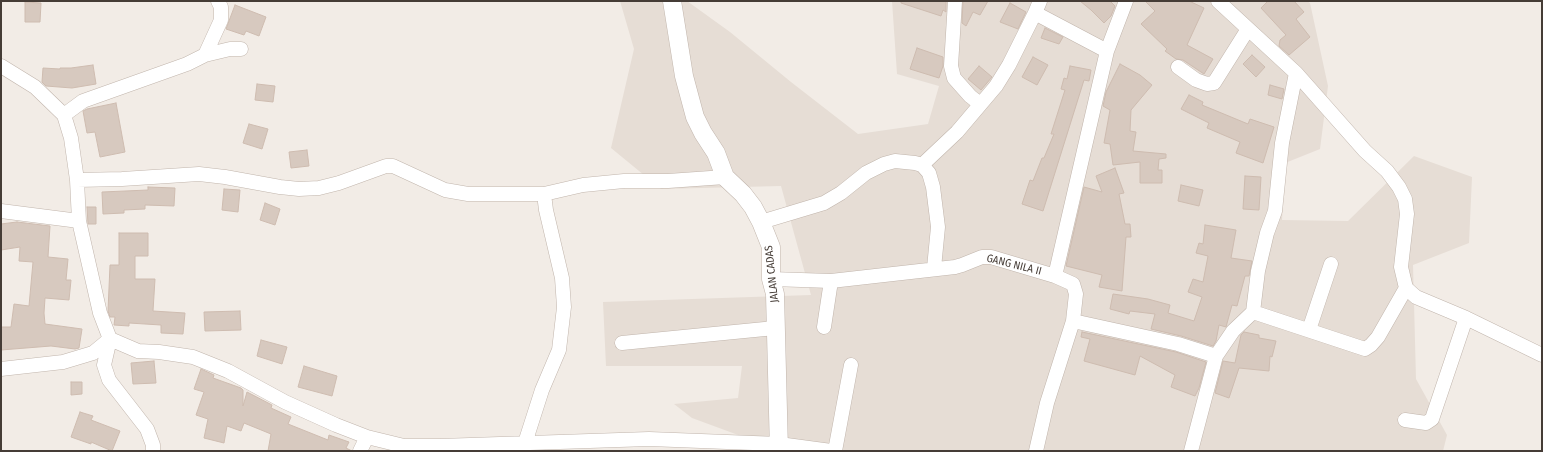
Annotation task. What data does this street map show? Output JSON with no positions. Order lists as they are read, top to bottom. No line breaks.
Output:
{"streets":{"street":["GANG NILA II","JALAN CADAS"]},"crossings":[["GANG NILA II","JALAN CADAS"]]}
